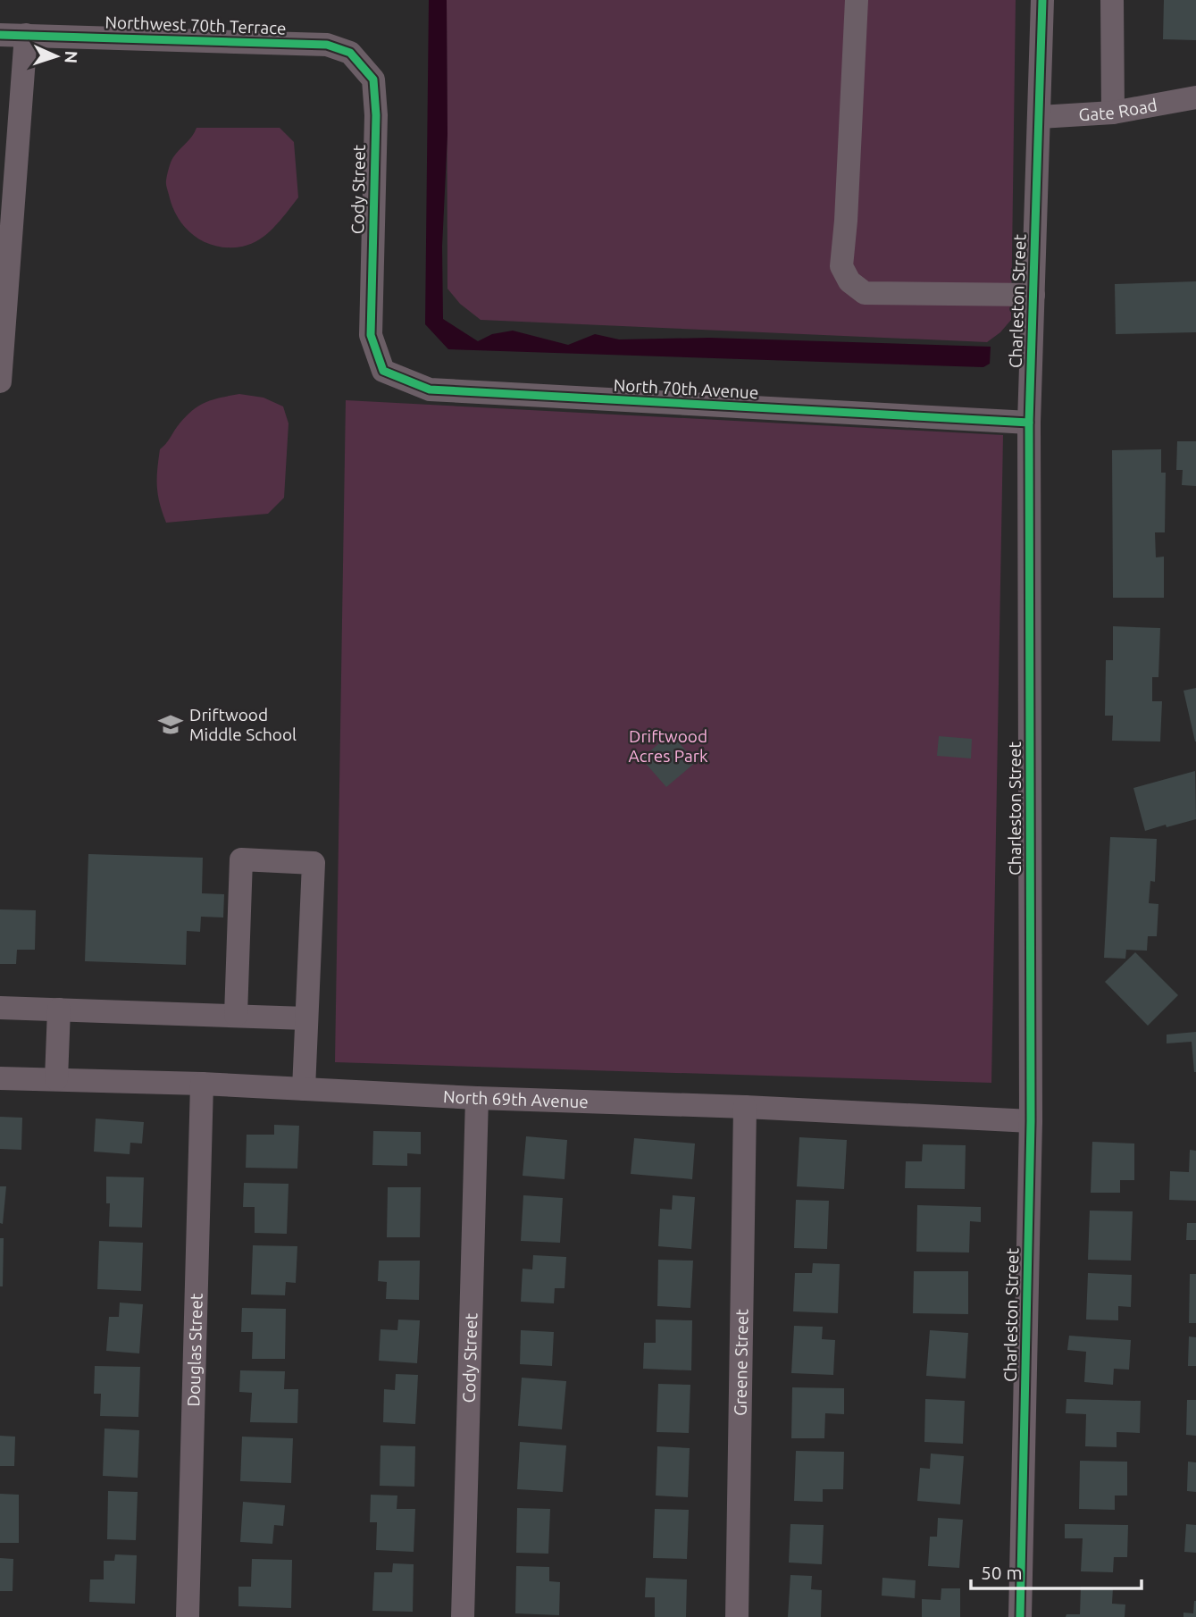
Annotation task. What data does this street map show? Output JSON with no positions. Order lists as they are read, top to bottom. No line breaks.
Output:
{"streets":{"street":["Northwest 70th Terrace","Gate Road","Cody Street","Charleston Street","North 70th Avenue","North 69th Avenue","Douglas Street","Greene Street"]},"crossings":[["Northwest 70th Terrace","Cody Street"],["Gate Road","Charleston Street"],["Cody Street","North 70th Avenue"],["Cody Street","North 69th Avenue"],["Charleston Street","North 70th Avenue"],["Charleston Street","North 69th Avenue"],["North 69th Avenue","Douglas Street"],["North 69th Avenue","Greene Street"]],"parks":["Driftwood Acres Park"],"places":{"school or university":["Driftwood Middle School"]},"scale_bar":"50 m","north":"right"}
